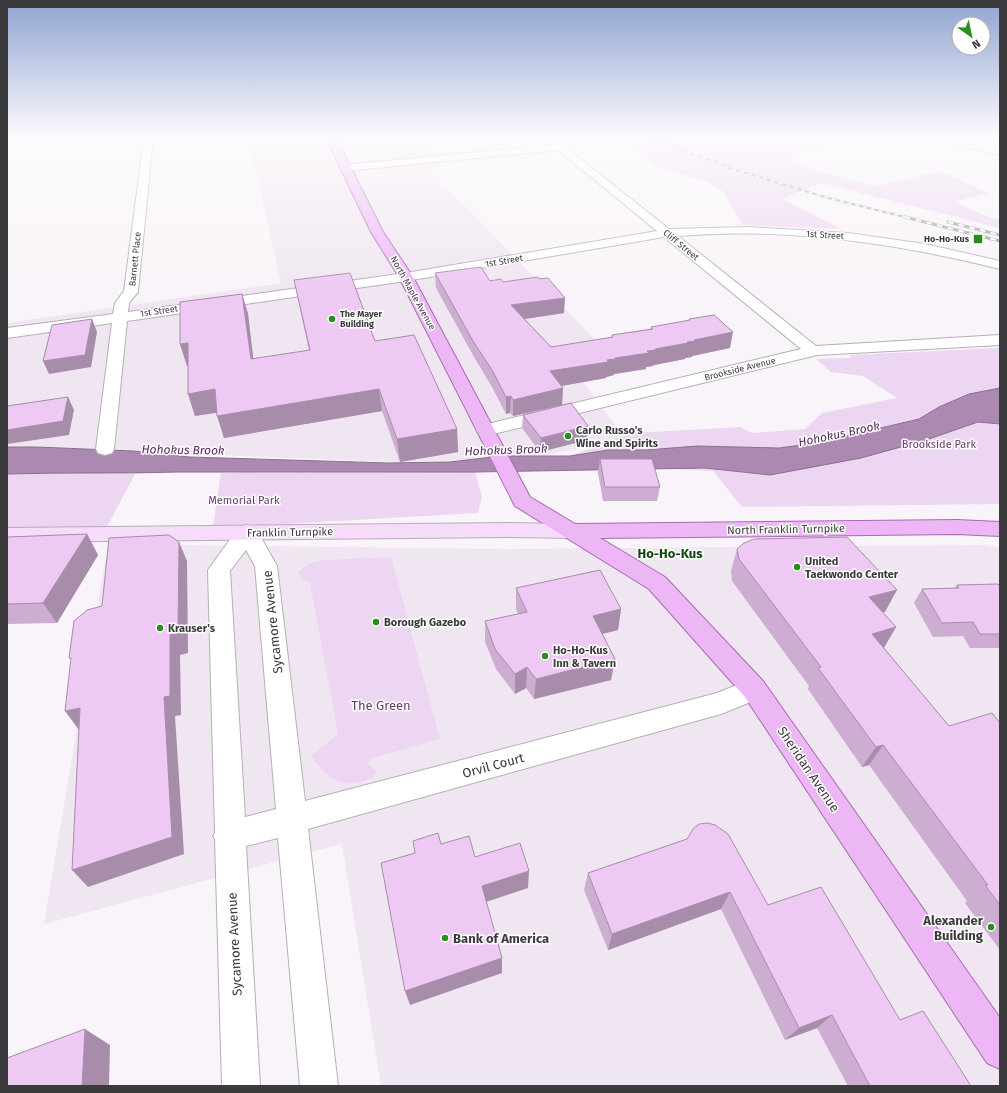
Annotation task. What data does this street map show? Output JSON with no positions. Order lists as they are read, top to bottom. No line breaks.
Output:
{"streets":{"main road":["North Maple Avenue","North Franklin Turnpike","Sheridan Avenue"],"street":["1st Street","Cliff Street","Barnett Place","Brookside Avenue","Franklin Turnpike","Sycamore Avenue","Orvil Court"]},"crossings":[["1st Street","Cliff Street"],["1st Street","Barnett Place"],["1st Street","North Maple Avenue"],["Cliff Street","Brookside Avenue"],["North Maple Avenue","Brookside Avenue"],["North Maple Avenue","Sheridan Avenue"],["North Franklin Turnpike","Franklin Turnpike"],["North Franklin Turnpike","Sheridan Avenue"],["Franklin Turnpike","Sycamore Avenue"],["Franklin Turnpike","Sheridan Avenue"],["Sycamore Avenue","Orvil Court"],["Orvil Court","Sheridan Avenue"]],"districts":["Ho-Ho-Kus"],"water":["Hohokus Brook"],"parks":["Brookside Park","Memorial Park","The Green"],"places":{"transit":["Ho-Ho-Kus"],"other":["The Mayer Building","Carlo Russo's Wine and Spirits","United Taekwondo Center","Borough Gazebo","Krauser's","Ho-Ho-Kus Inn & Tavern","Alexander Building","Bank of America"]},"north":"bottom right"}
